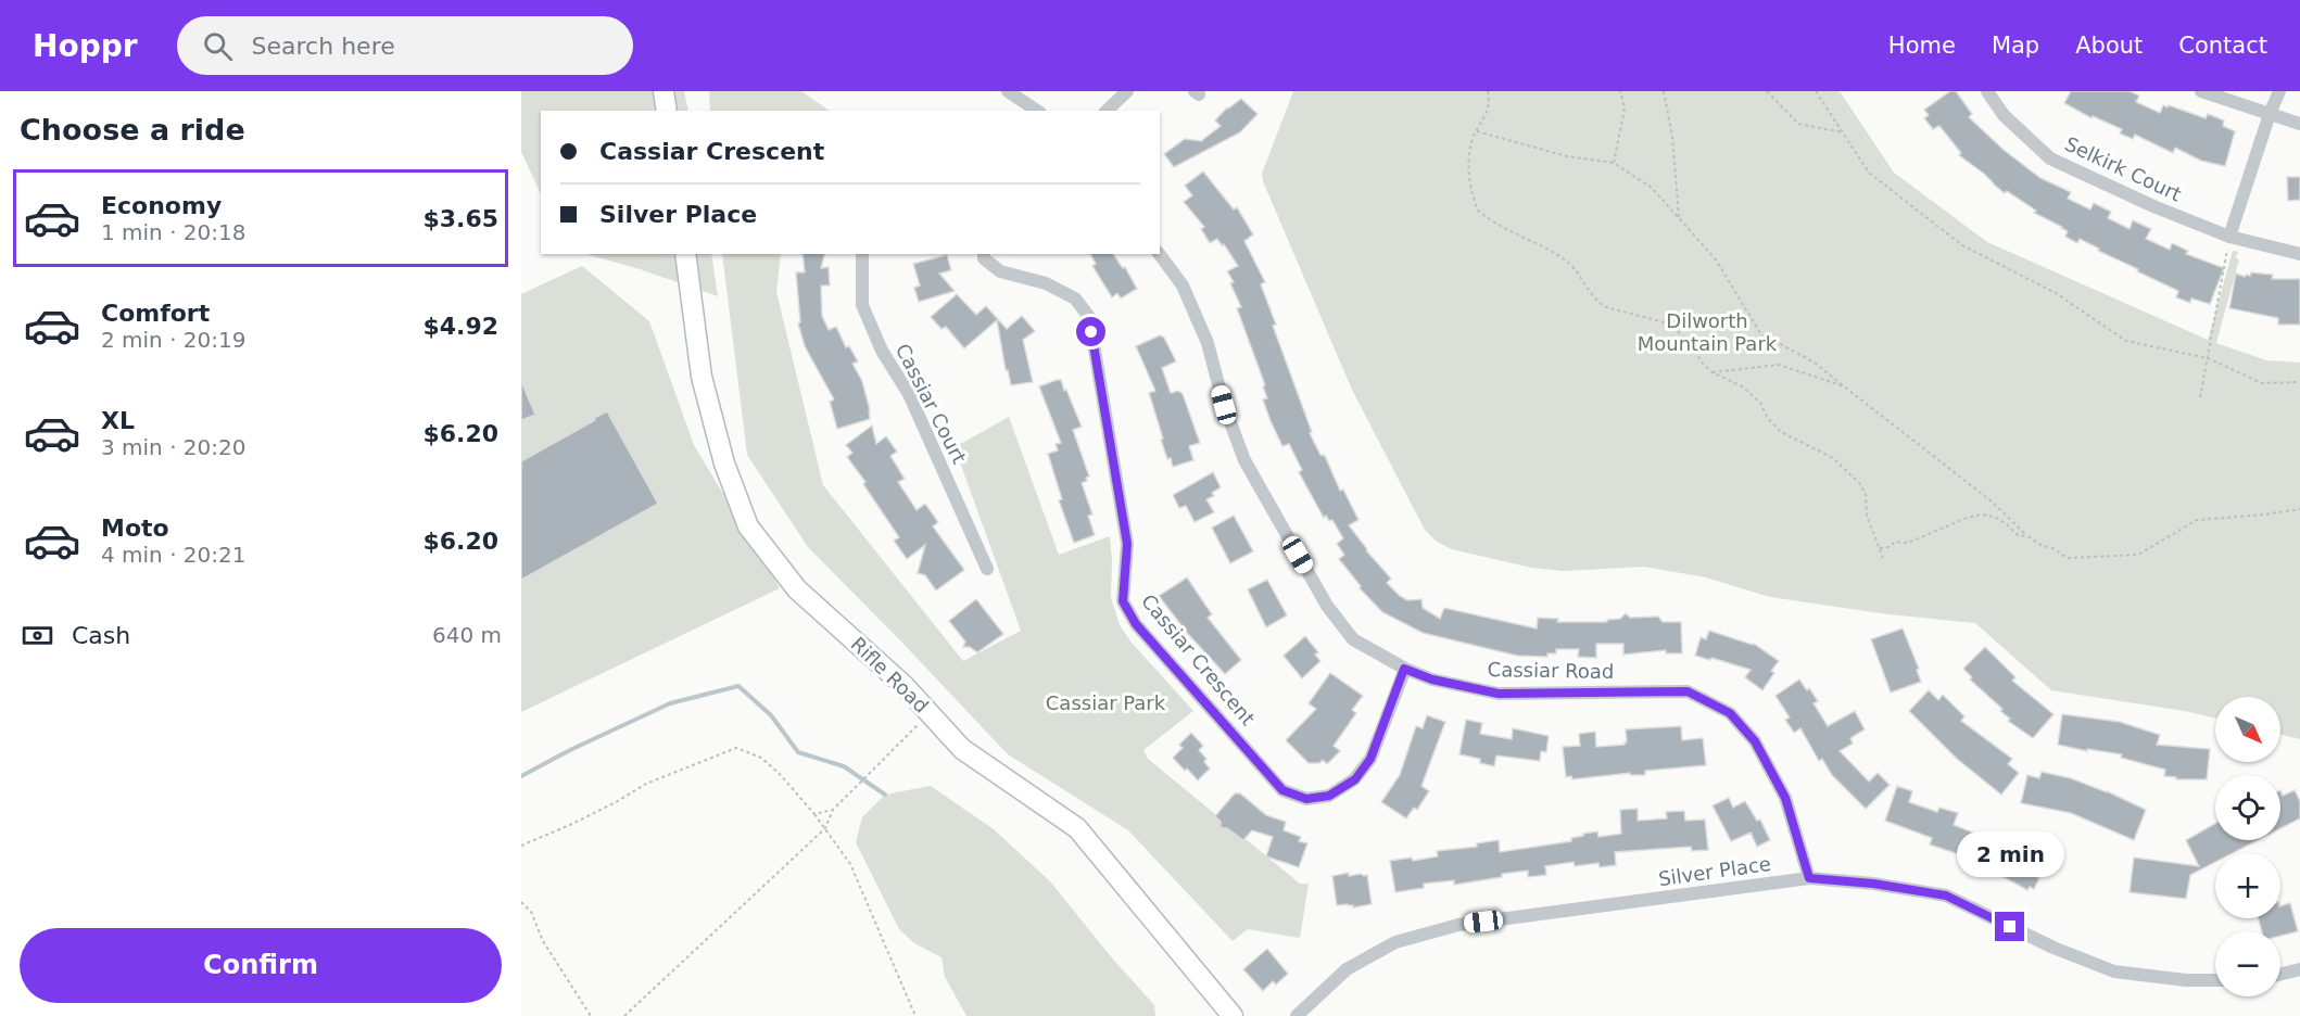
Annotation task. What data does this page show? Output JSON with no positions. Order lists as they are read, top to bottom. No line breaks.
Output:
{"streets":{"street":["Selkirk Court","Cassiar Court","Cassiar Crescent","Cassiar Road","Rifle Road","Silver Place"]},"crossings":[["Cassiar Crescent","Cassiar Road"],["Cassiar Road","Silver Place"]],"parks":["Dilworth Mountain Park","Cassiar Park"],"north":"bottom right","page":{"header":"Hoppr","search":"Search here","nav":["Home","Map","About","Contact"],"heading":"Choose a ride","banner":["Cassiar Crescent","Silver Place"],"list":[{"name":"Economy","note":"1 min · 20:18","value":"$3.65"},{"name":"Comfort","note":"2 min · 20:19","value":"$4.92"},{"name":"XL","note":"3 min · 20:20","value":"$6.20"},{"name":"Moto","note":"4 min · 20:21","value":"$6.20"}],"pay":["Cash","640 m"],"map_buttons":["+","−"],"bubble":"2 min","buttons":"Confirm"}}
